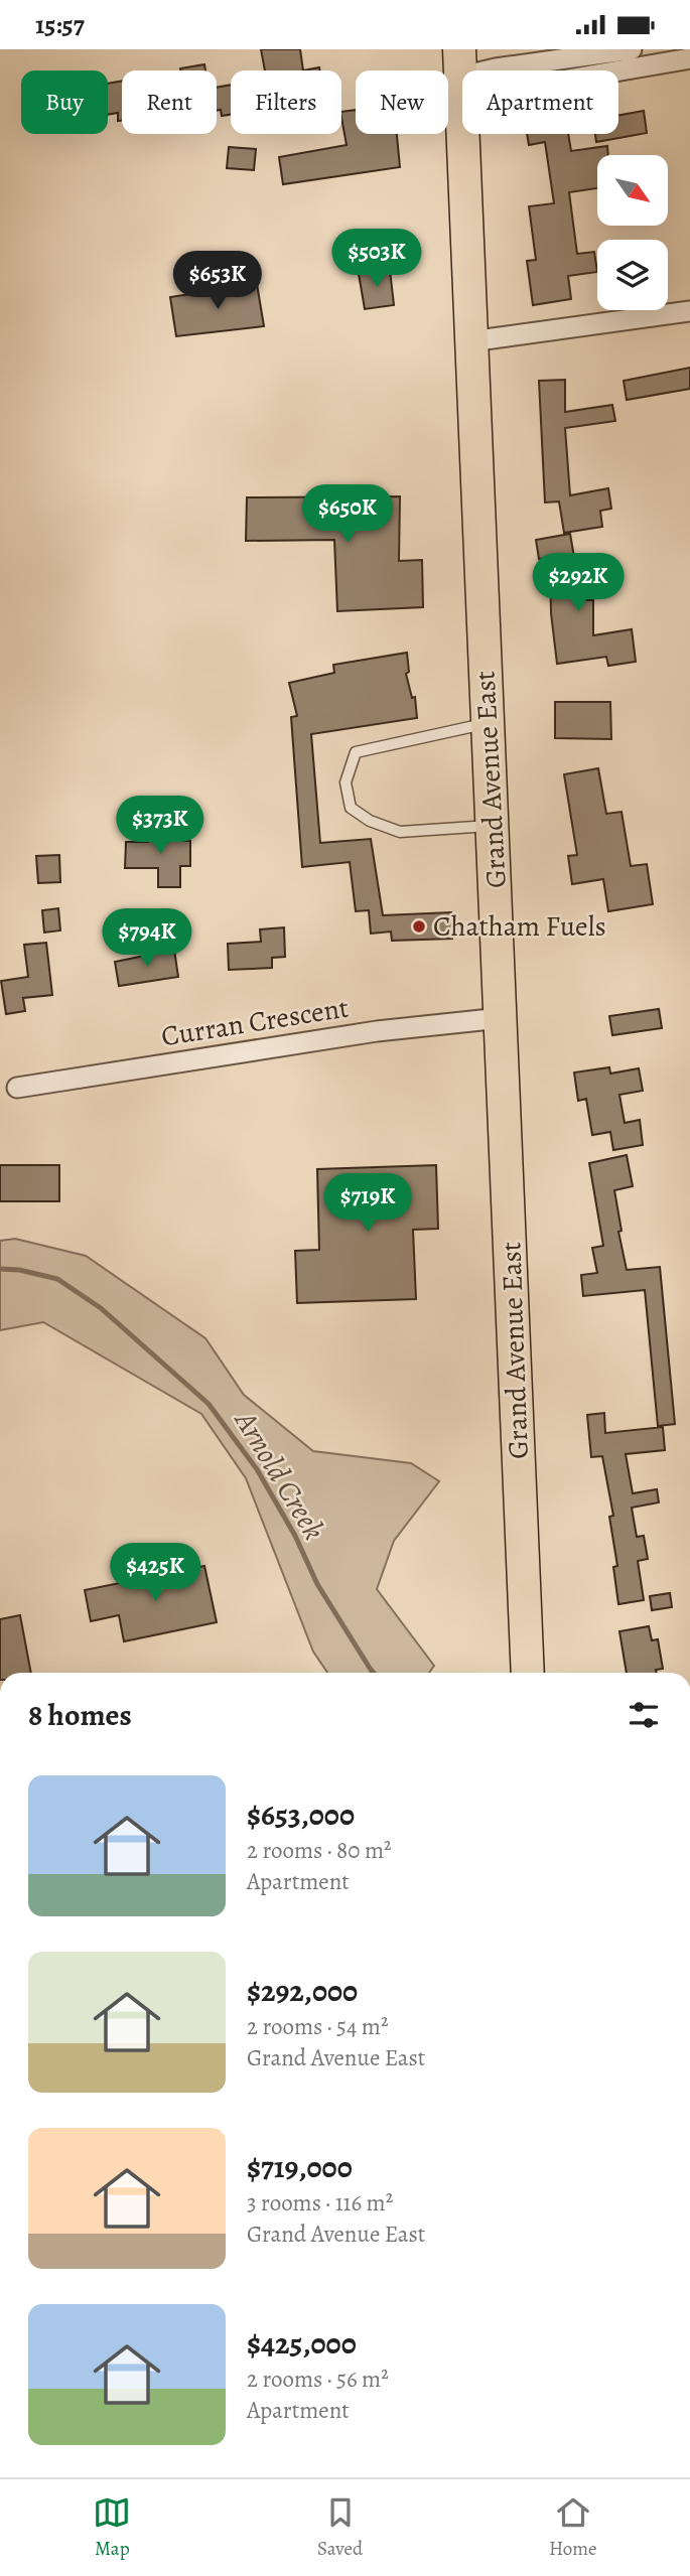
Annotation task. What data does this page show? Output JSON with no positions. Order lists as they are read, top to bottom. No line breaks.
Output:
{"streets":{"main road":["Grand Avenue East"],"street":["Curran Crescent"]},"crossings":[["Grand Avenue East","Curran Crescent"]],"water":["Arnold Creek"],"places":["Chatham Fuels"],"north":"bottom right","page":{"status":"15:57","chip":["Buy","Rent","Filters","New","Apartment"],"price":["$503K","$653K","$650K","$292K","$373K","$794K","$719K","$425K"],"heading":"8 homes","list":[{"name":"$653,000","note":"2 rooms · 80 m² · Apartment"},{"name":"$292,000","note":"2 rooms · 54 m² · Grand Avenue East"},{"name":"$719,000","note":"3 rooms · 116 m² · Grand Avenue East"},{"name":"$425,000","note":"2 rooms · 56 m² · Apartment"}],"tabs":["Map","Saved","Home"]}}
